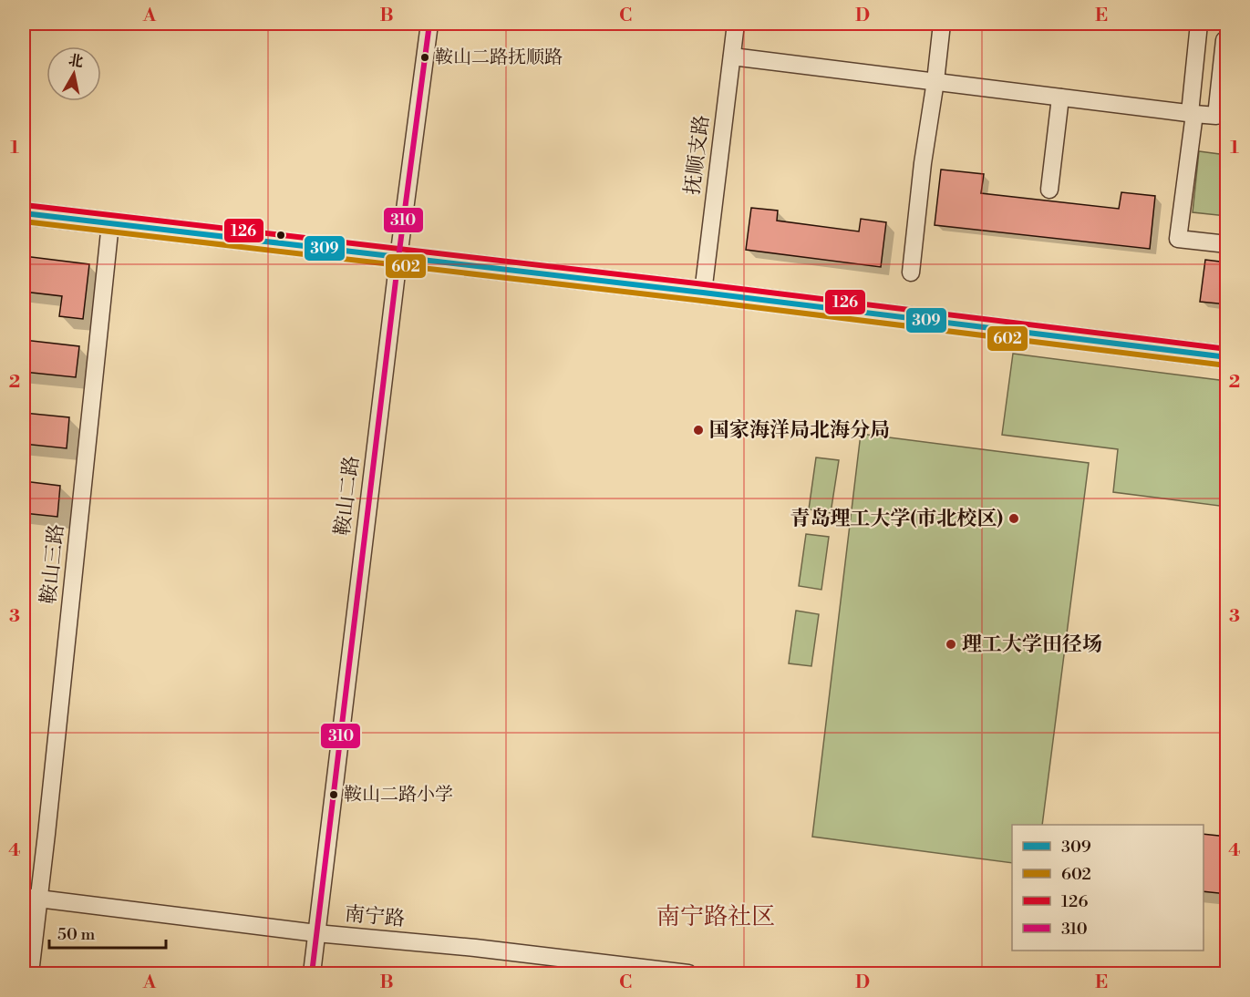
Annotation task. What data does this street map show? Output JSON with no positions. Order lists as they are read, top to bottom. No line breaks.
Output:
{"streets":{"street":["抚顺支路","鞍山二路","鞍山三路","南宁路"]},"crossings":[["鞍山二路","南宁路"],["鞍山三路","南宁路"]],"districts":["南宁路社区"],"places":["鞍山二路抚顺路","国家海洋局北海分局","青岛理工大学(市北校区)","理工大学田径场","鞍山二路小学"],"lines":["transit line 310","transit line 126","transit line 309","transit line 602"],"legend":["309","602","126","310"],"scale_bar":"50 m","north":"top","grid":{"columns":["A","B","C","D","E"],"rows":["1","2","3","4"]}}
